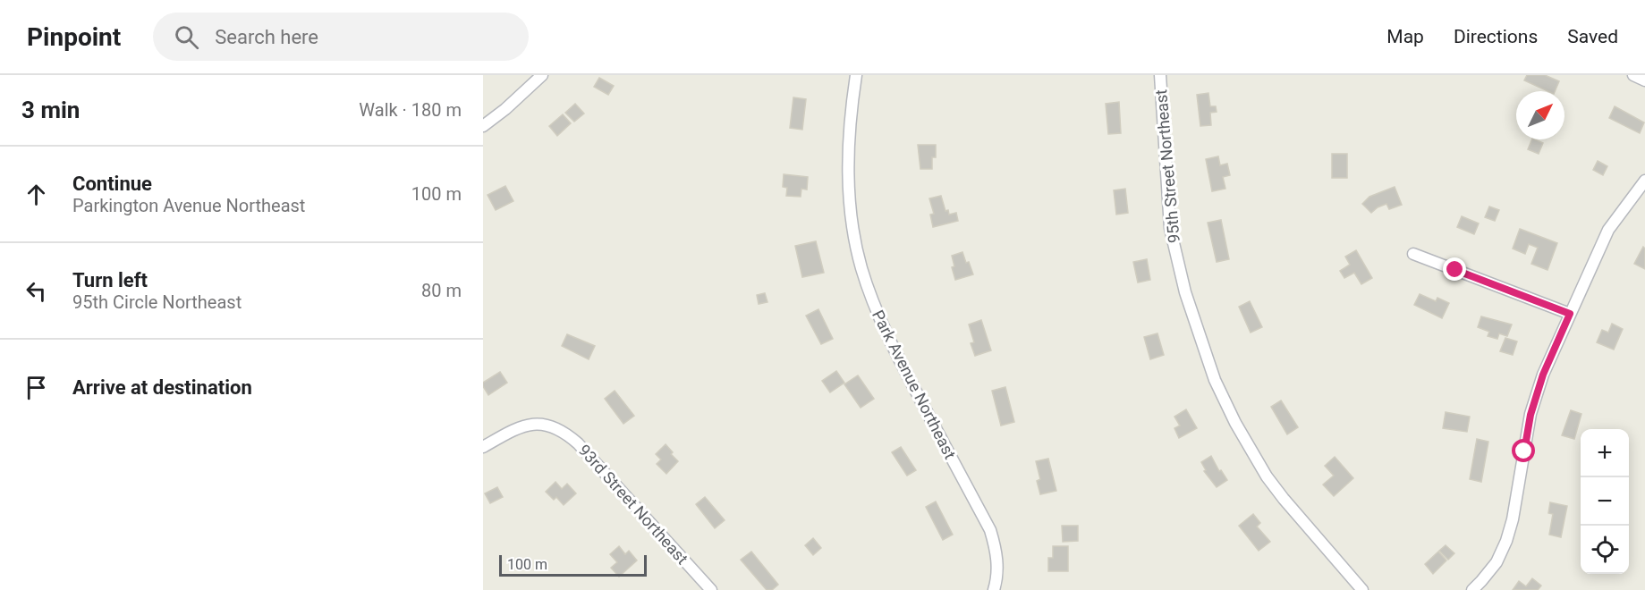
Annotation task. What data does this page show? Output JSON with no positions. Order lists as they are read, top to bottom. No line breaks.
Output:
{"streets":{"street":["95th Street Northeast","Park Avenue Northeast","93rd Street Northeast"]},"scale_bar":"100 m","north":"top right","page":{"header":"Pinpoint","search":"Search here","nav":["Map","Directions","Saved"],"heading":["3 min","Walk · 180 m"],"list":[["Continue","Parkington Avenue Northeast","100 m"],["Turn left","95th Circle Northeast","80 m"],"Arrive at destination"],"map_buttons":["+","−"],"scale":"100 m"}}
